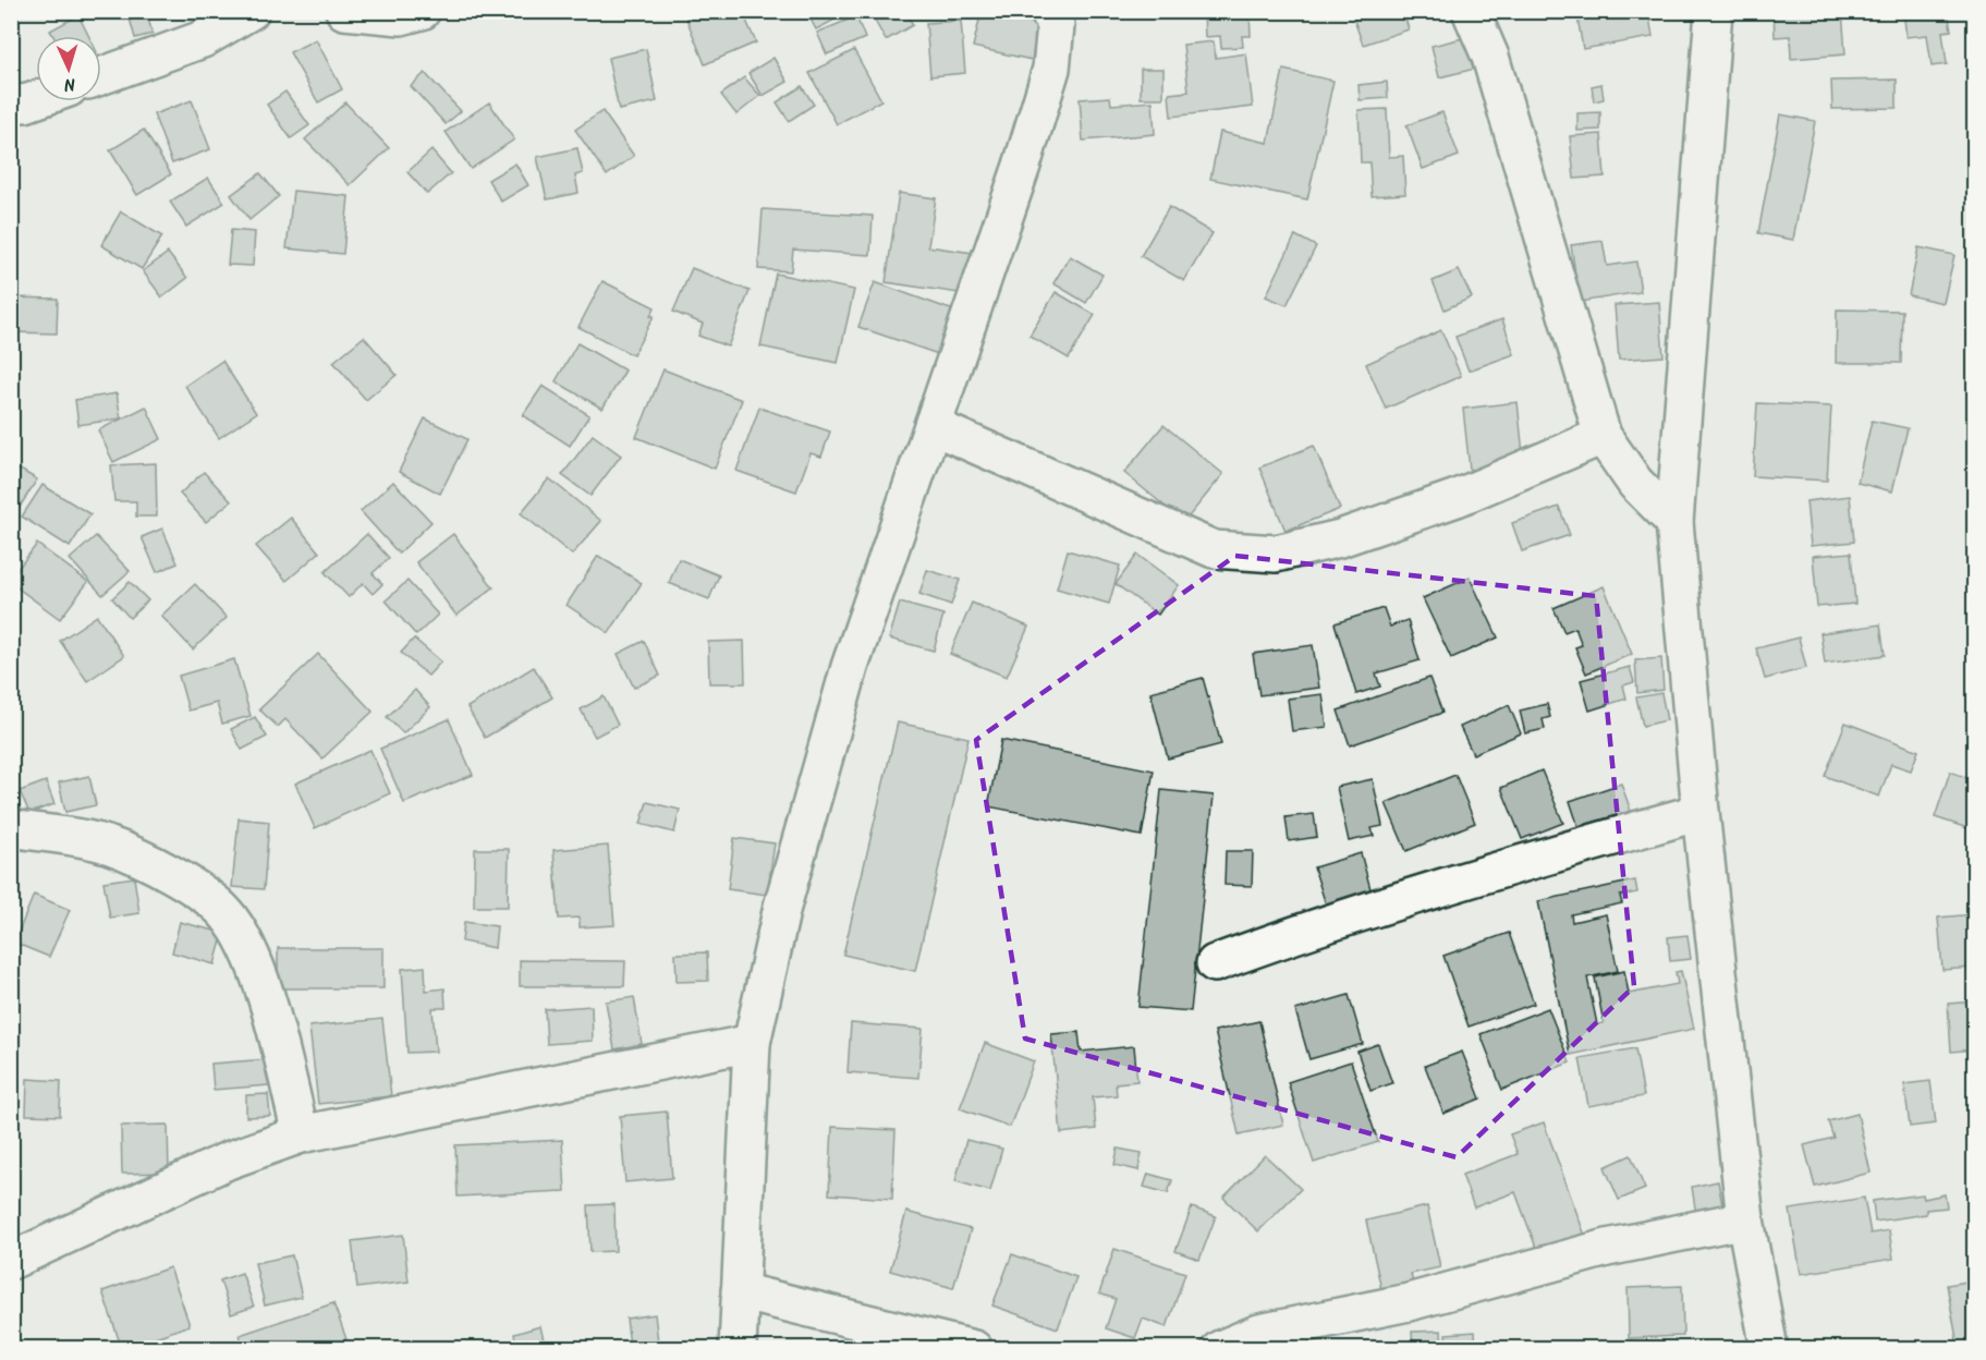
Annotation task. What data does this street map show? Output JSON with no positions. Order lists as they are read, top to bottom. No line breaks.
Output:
{"north":"bottom"}
